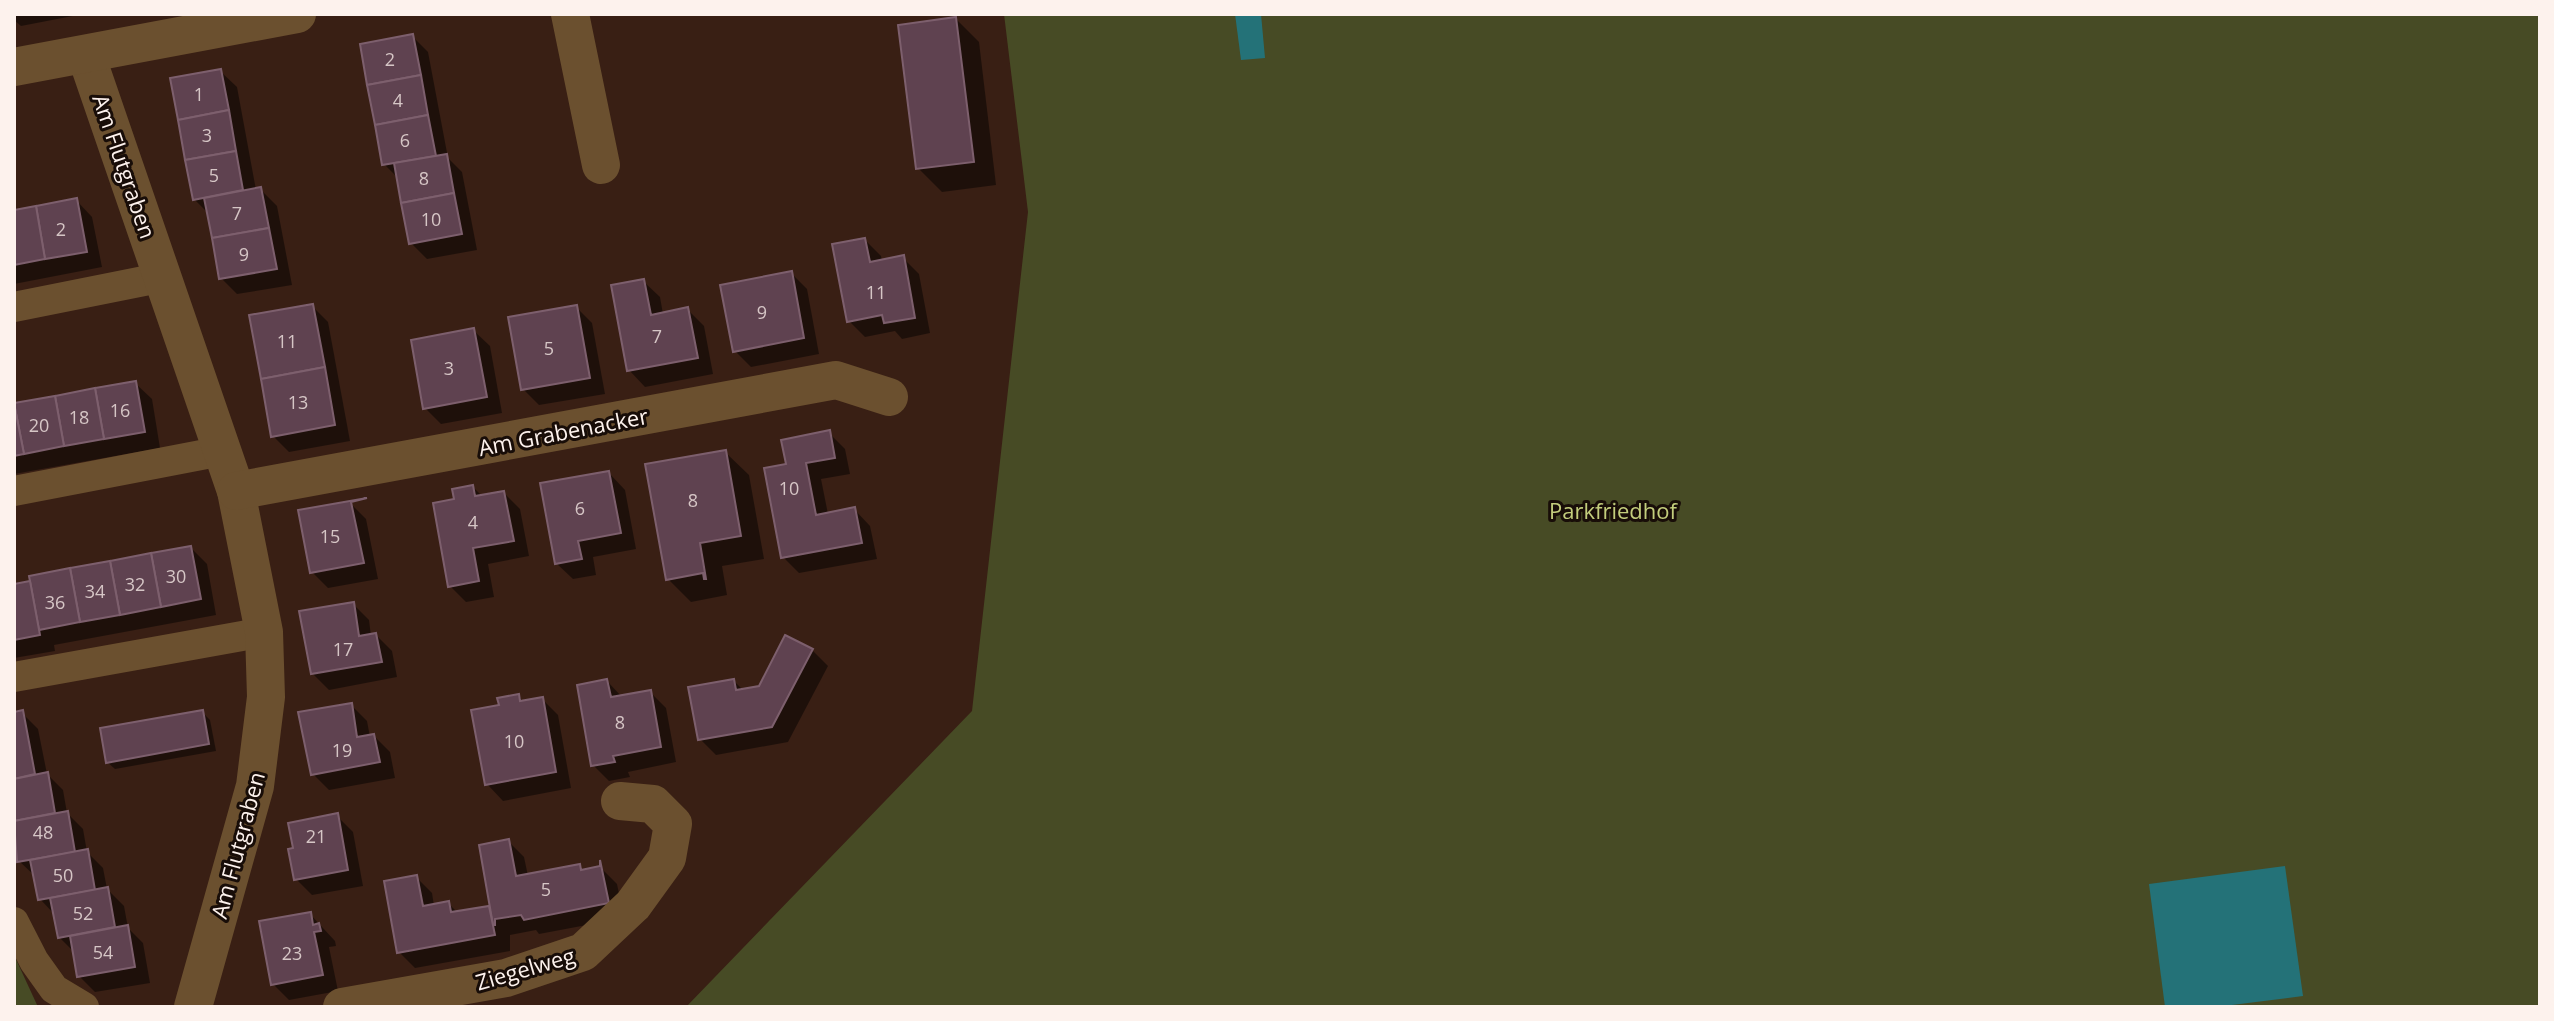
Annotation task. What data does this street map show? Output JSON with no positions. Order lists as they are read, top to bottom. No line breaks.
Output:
{"streets":{"street":["Am Flutgraben","Am Grabenacker","Ziegelweg"]},"crossings":[["Am Flutgraben","Am Grabenacker"]],"parks":["Parkfriedhof"],"house_numbers":["2","1","4","3","6","5","8","7","10","2","9","11","9","7","11","5","3","13","16","18","20","10","8","6","4","15","30","32","34","36","17","8","10","19","48","21","50","5","52","54","23"]}
